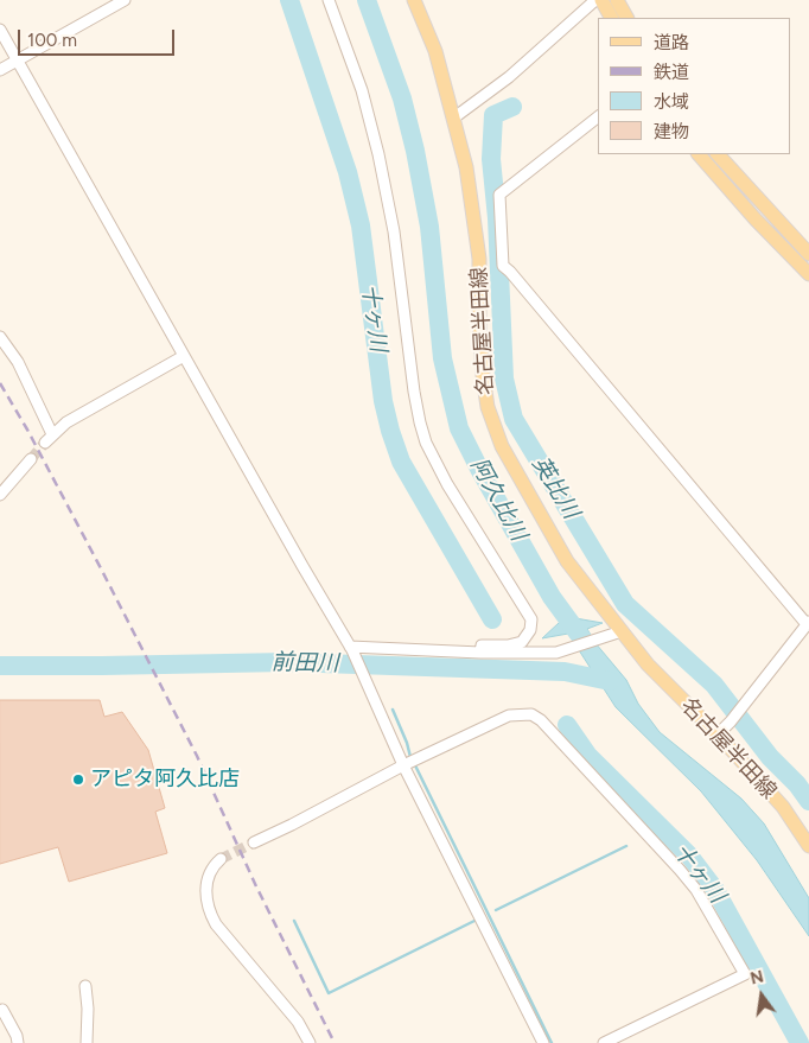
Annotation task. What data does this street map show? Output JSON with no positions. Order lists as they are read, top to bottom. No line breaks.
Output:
{"streets":{"main road":["名古屋半田線"]},"water":["十ヶ川","英比川","阿久比川","前田川"],"places":["アピタ阿久比店"],"legend":["道路","鉄道","水域","建物"],"scale_bar":"100 m","north":"top"}
